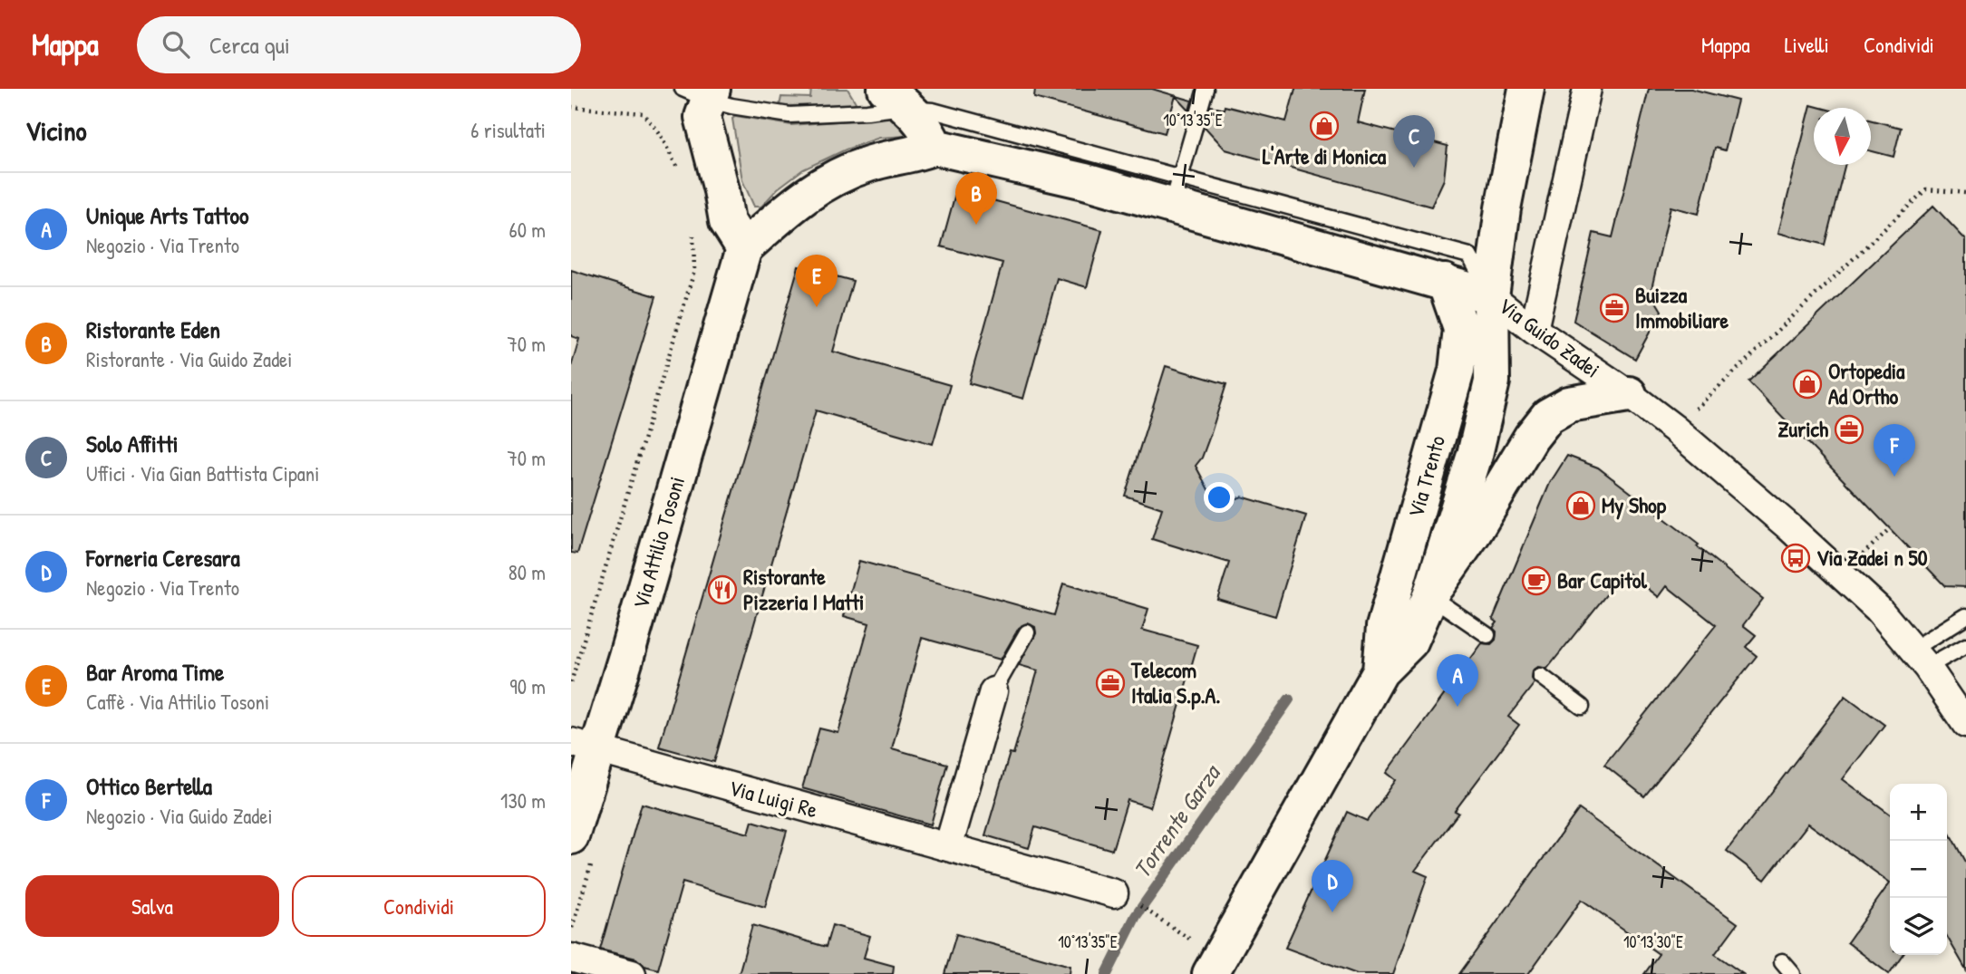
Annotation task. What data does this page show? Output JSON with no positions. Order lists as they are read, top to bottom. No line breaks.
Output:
{"streets":{"main road":["Via Guido Zadei","Via Trento","Via Attilio Tosoni"],"street":["Via Luigi Re"]},"crossings":[["Via Guido Zadei","Via Trento"],["Via Attilio Tosoni","Via Luigi Re"]],"water":["Torrente Garza"],"places":{"shop":["L'Arte di Monica","Ortopedia Ad Ortho","My Shop"],"office":["Buizza Immobiliare","Zurich","Telecom Italia S.p.A."],"bus stop":["Via Zadei n 50"],"cafe":["Bar Capitol"],"restaurant":["Ristorante Pizzeria I Matti"]},"north":"bottom","page":{"header":"Mappa","search":"Cerca qui","nav":["Mappa","Livelli","Condividi"],"heading":["Vicino","6 risultati"],"pins":["C","B","E","F","A","D"],"list":[{"mark":"A","name":"Unique Arts Tattoo","note":"Negozio · Via Trento","value":"60 m"},{"mark":"B","name":"Ristorante Eden","note":"Ristorante · Via Guido Zadei","value":"70 m"},{"mark":"C","name":"Solo Affitti","note":"Uffici · Via Gian Battista Cipani","value":"70 m"},{"mark":"D","name":"Forneria Ceresara","note":"Negozio · Via Trento","value":"80 m"},{"mark":"E","name":"Bar Aroma Time","note":"Caffè · Via Attilio Tosoni","value":"90 m"},{"mark":"F","name":"Ottico Bertella","note":"Negozio · Via Guido Zadei","value":"130 m"}],"map_buttons":["+","−"],"buttons":["Salva","Condividi"]},"coordinates":["10°13'35\"E","10°13'30\"E"]}
